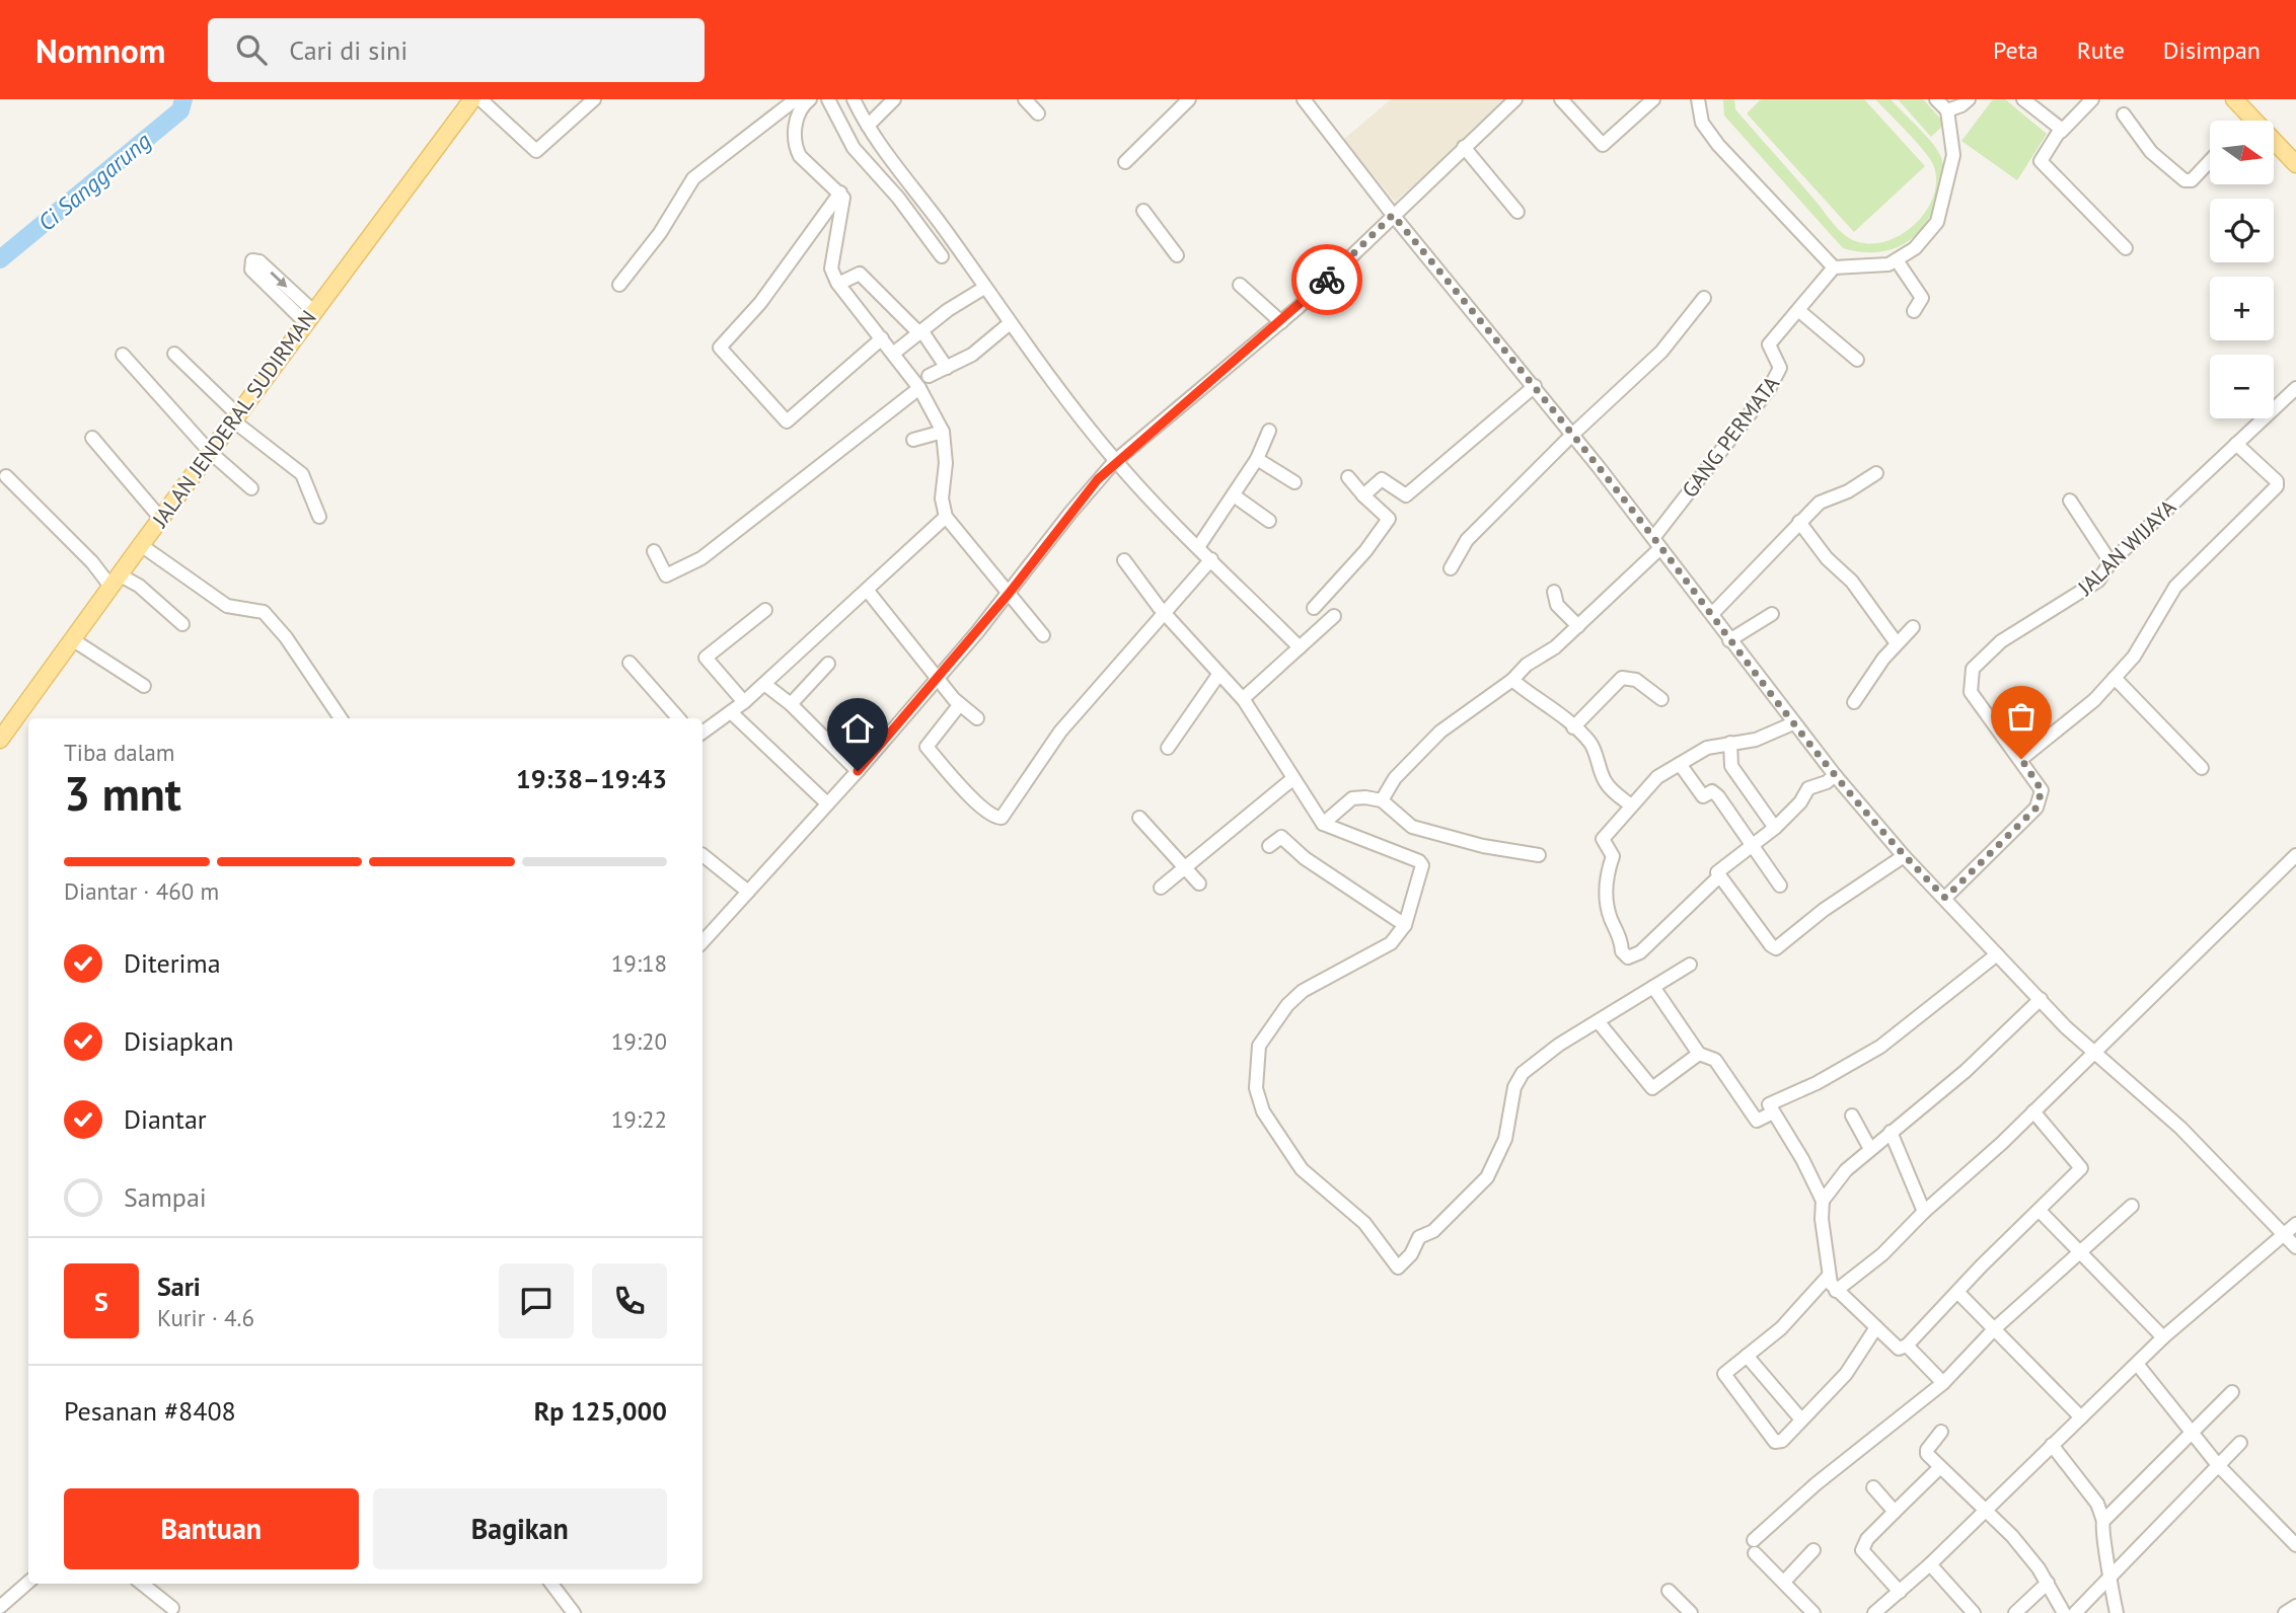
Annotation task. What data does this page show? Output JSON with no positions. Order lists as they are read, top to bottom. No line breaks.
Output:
{"streets":{"main road":["JALAN JENDERAL SUDIRMAN"],"street":["GANG PERMATA","JALAN WIJAYA"]},"water":["Ci Sanggarung"],"north":"right","page":{"header":"Nomnom","search":"Cari di sini","nav":["Peta","Rute","Disimpan"],"map_buttons":["+","−"],"heading":["3 mnt","Tiba dalam","19:38–19:43"],"panel":["Sari","Kurir · 4.6","Pesanan #8408","Rp 125,000"],"bar":"Diantar · 460 m","list":[["Diterima","19:18"],["Disiapkan","19:20"],["Diantar","19:22"],"Sampai"],"round":"S","buttons":["Bantuan","Bagikan"]}}
